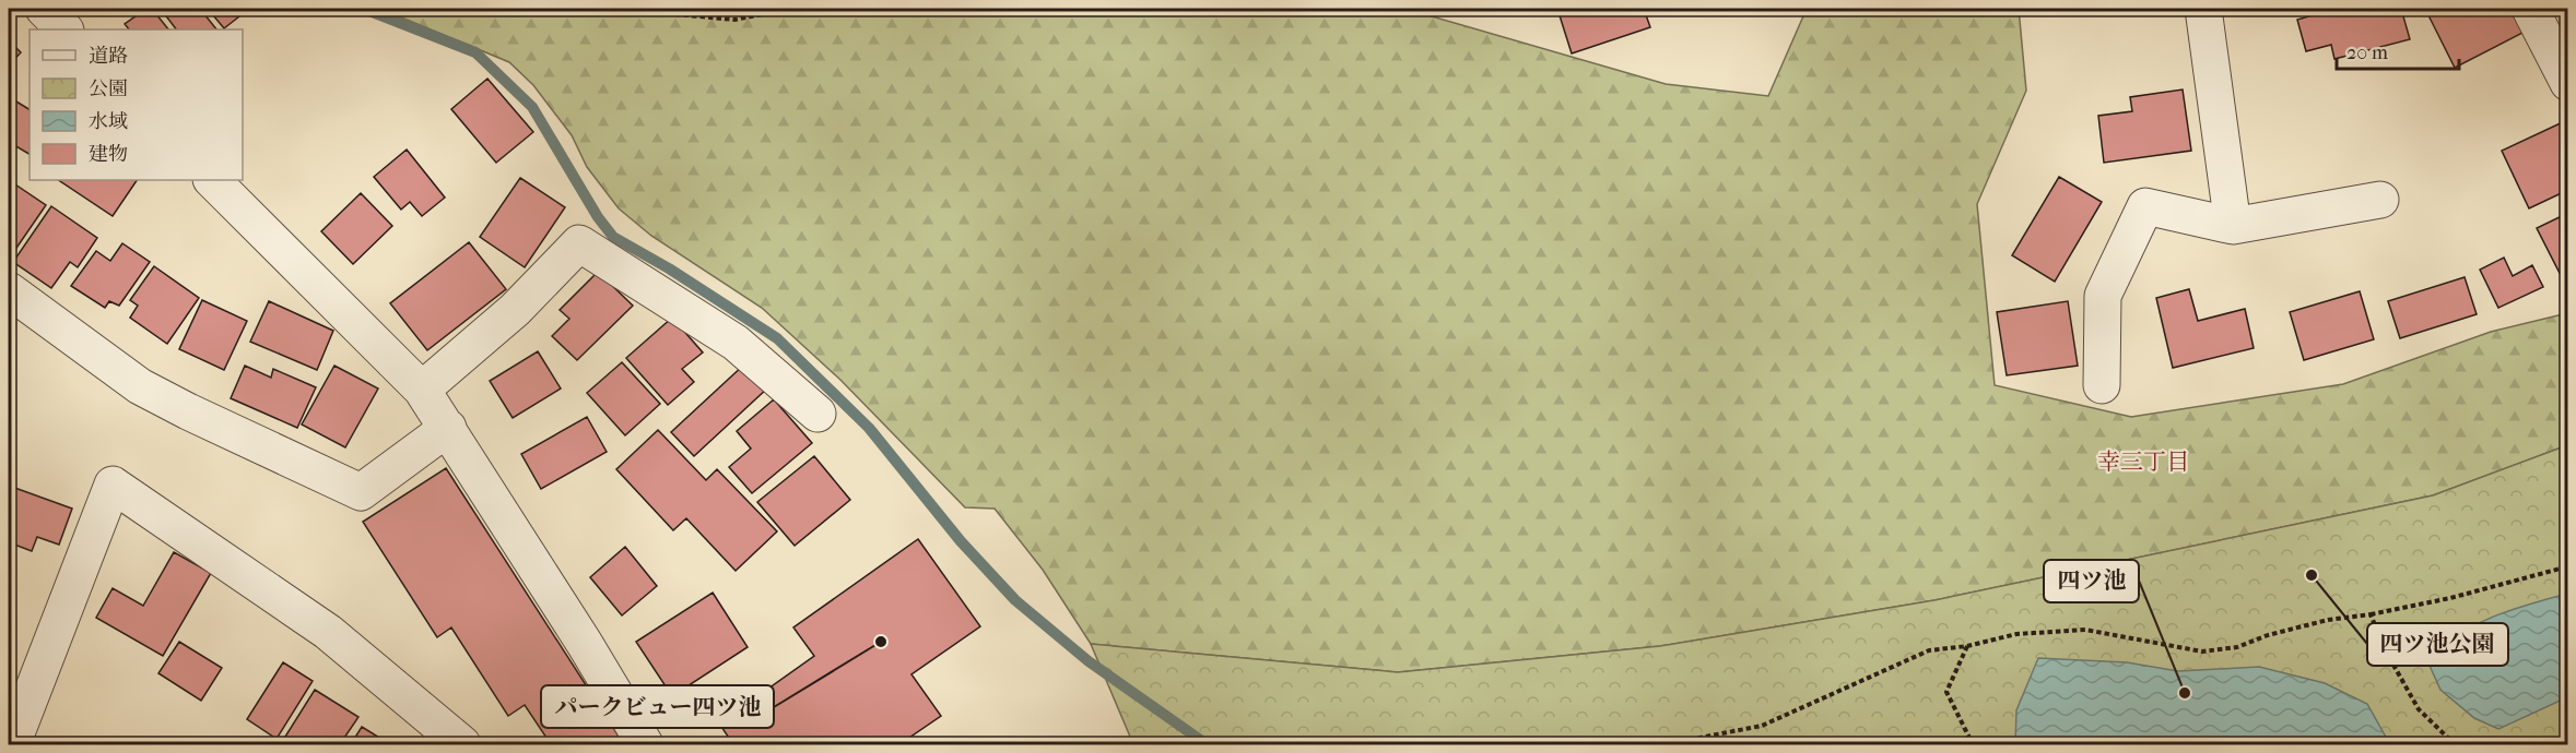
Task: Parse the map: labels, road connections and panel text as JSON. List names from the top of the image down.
{
  "districts": ["幸三丁目"],
  "places": ["四ツ池公園", "パークビュー四ツ池", "四ツ池"],
  "legend": [
    "道路",
    "公園",
    "水域",
    "建物"
  ],
  "scale_bar": "20 m"
}
